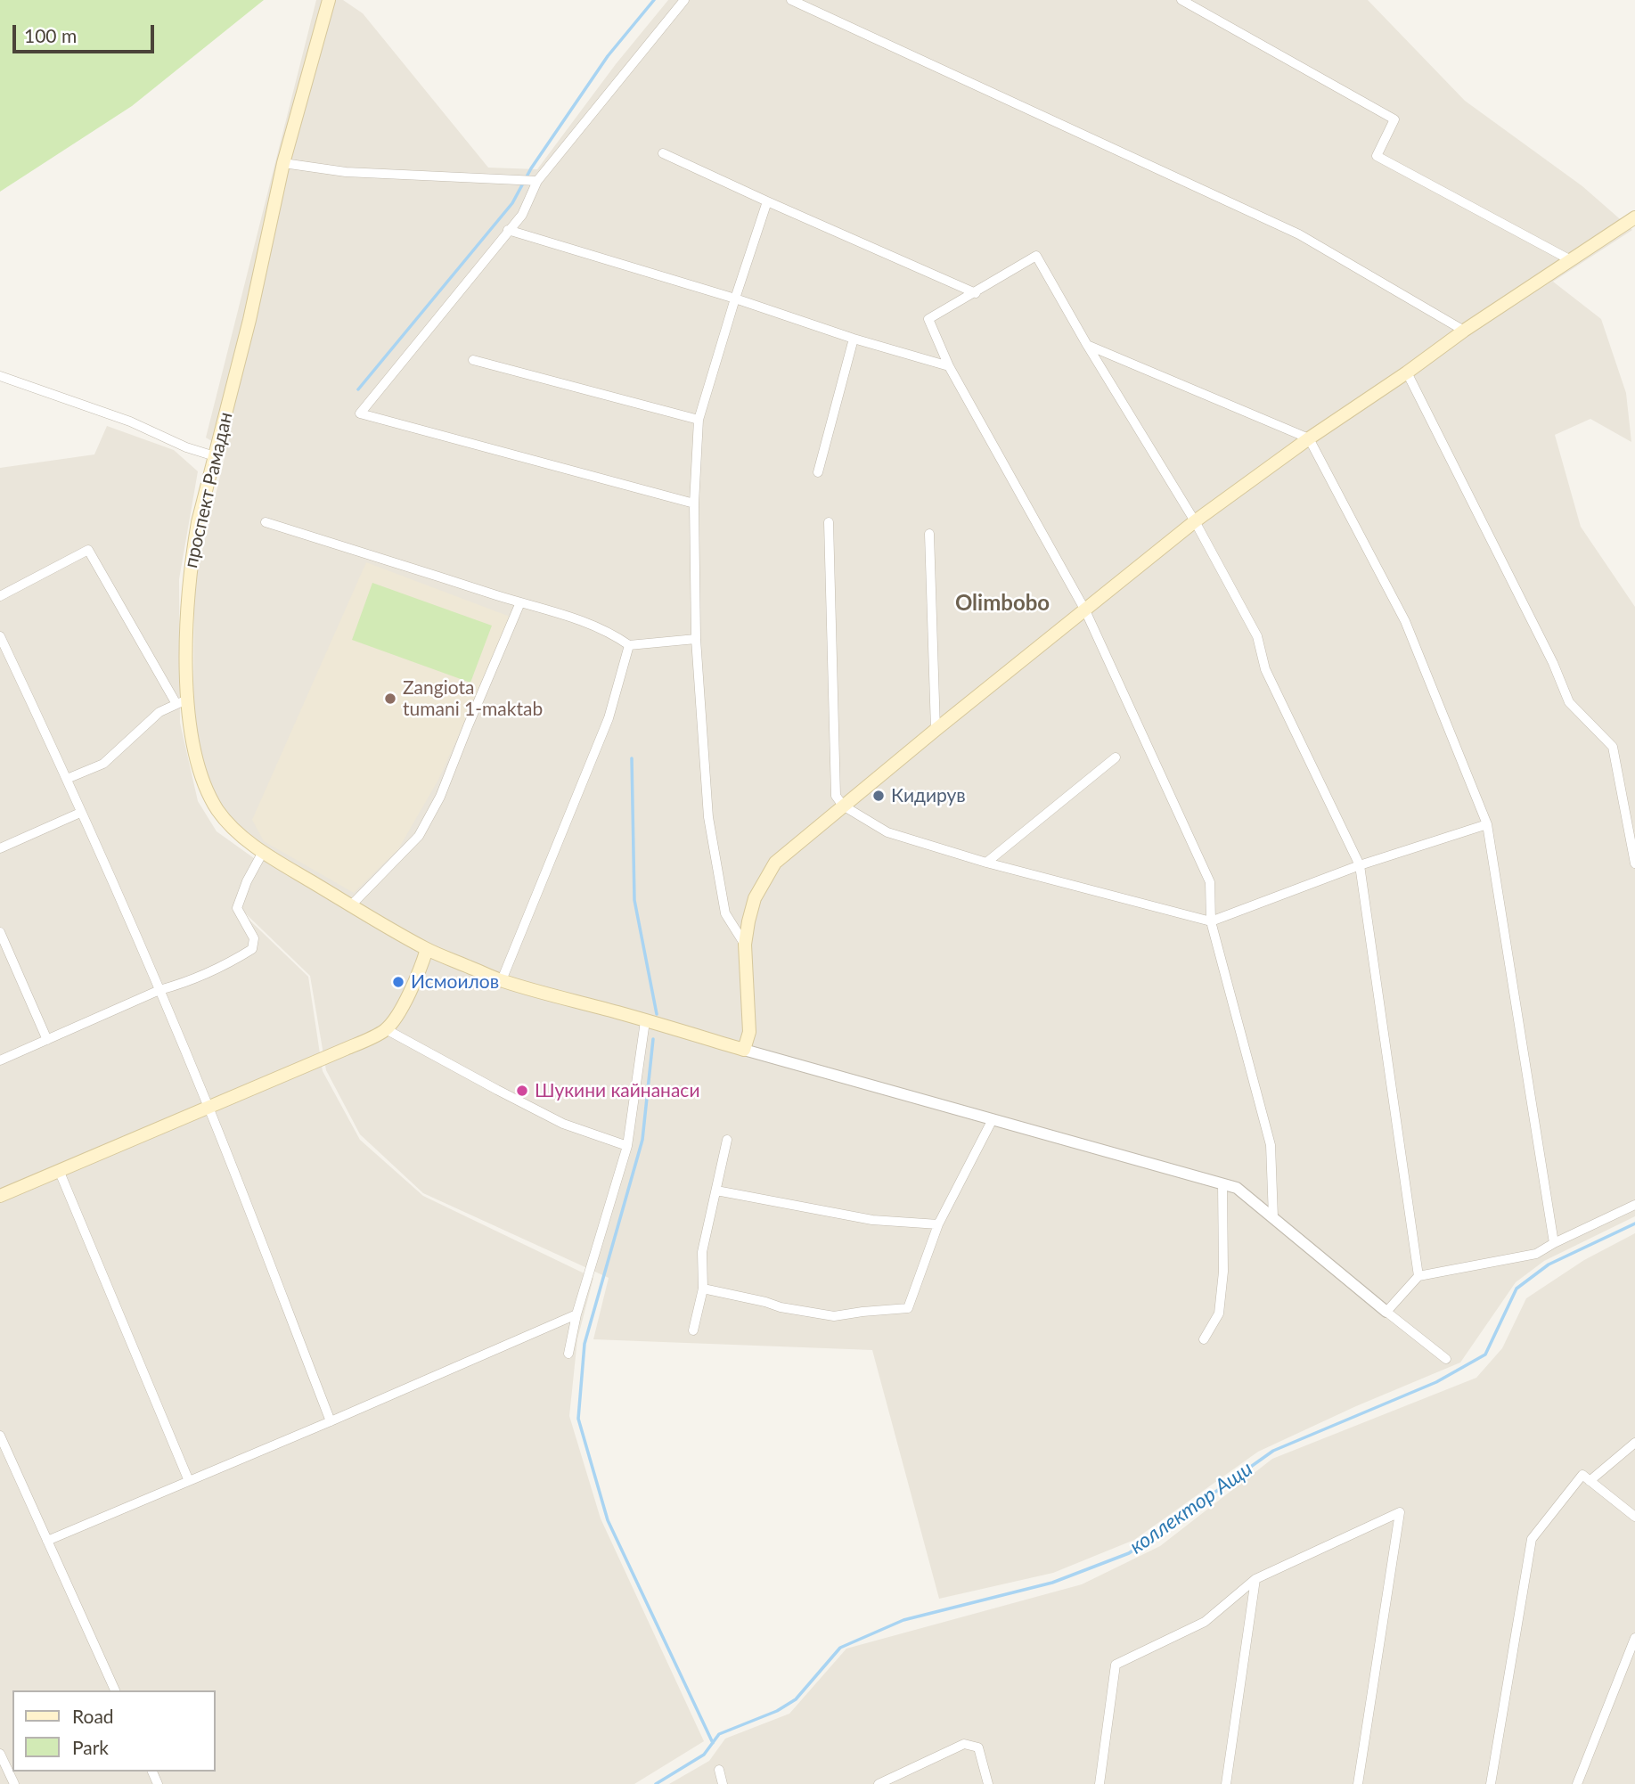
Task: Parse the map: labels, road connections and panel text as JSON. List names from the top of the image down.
{
  "streets": {
    "main road": ["проспект Рамадан"]
  },
  "districts": ["Olimbobo"],
  "water": ["коллектор Ащи"],
  "places": [
    "Zangiota tumani 1-maktab",
    "Кидирув",
    "Исмоилов",
    "Шукини кайнанаси"
  ],
  "legend": ["Road", "Park"],
  "scale_bar": "100 m"
}
